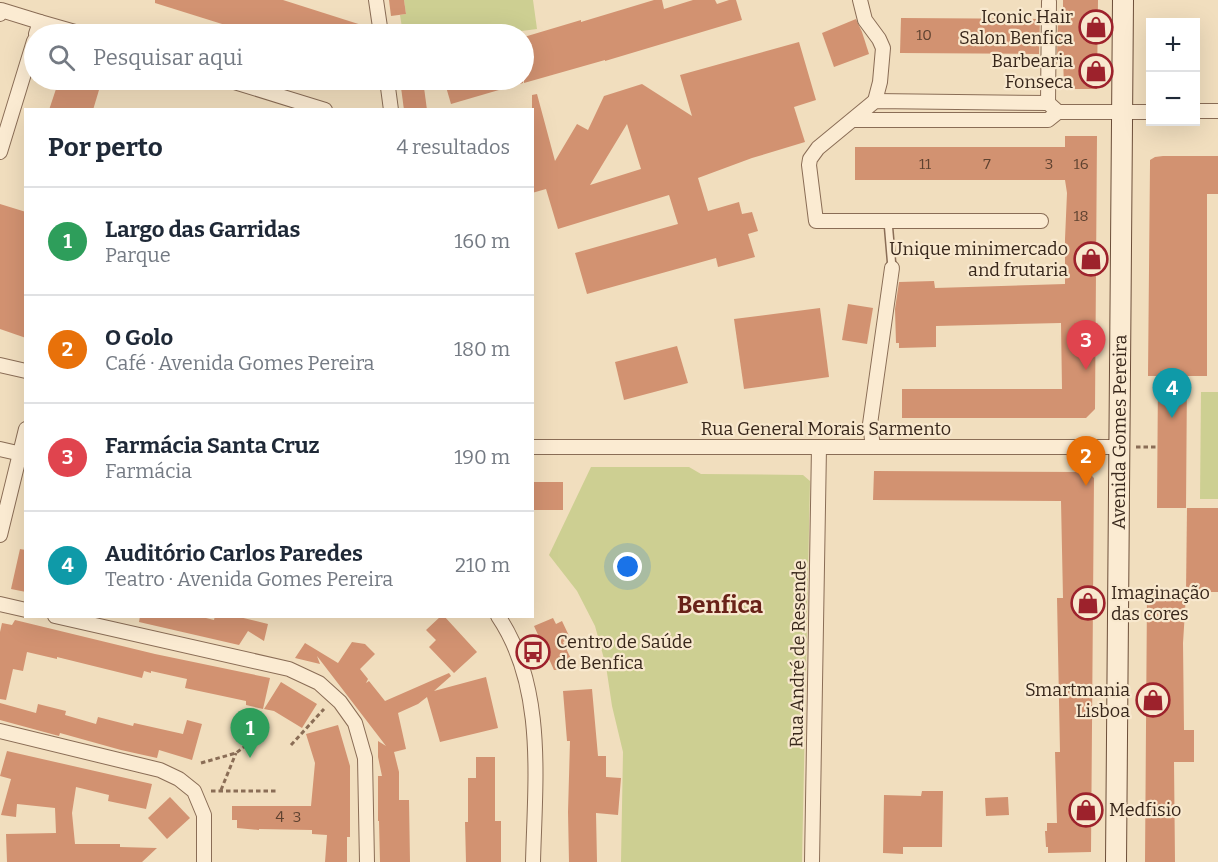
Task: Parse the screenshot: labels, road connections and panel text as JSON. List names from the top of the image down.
{
  "streets": {
    "street": ["Rua General Morais Sarmento", "Avenida Gomes Pereira", "Rua André de Resende"]
  },
  "crossings": [
    ["Rua General Morais Sarmento", "Avenida Gomes Pereira"],
    ["Rua General Morais Sarmento", "Rua André de Resende"]
  ],
  "districts": ["Benfica"],
  "places": {
    "shop": [
      "Iconic Hair Salon Benfica",
      "Barbearia Fonseca",
      "Unique minimercado and frutaria",
      "Imaginação das cores",
      "Smartmania Lisboa",
      "Medfisio"
    ],
    "bus stop": ["Centro de Saúde de Benfica"]
  },
  "house_numbers": [
    "10",
    "11",
    "7",
    "3",
    "16",
    "18",
    "4",
    "3"
  ],
  "page": {
    "map_buttons": ["+", "−"],
    "search": "Pesquisar aqui",
    "heading": ["Por perto", "4 resultados"],
    "list": [
      {
        "mark": "1",
        "name": "Largo das Garridas",
        "note": "Parque",
        "value": "160 m"
      },
      {
        "mark": "2",
        "name": "O Golo",
        "note": "Café · Avenida Gomes Pereira",
        "value": "180 m"
      },
      {
        "mark": "3",
        "name": "Farmácia Santa Cruz",
        "note": "Farmácia",
        "value": "190 m"
      },
      {
        "mark": "4",
        "name": "Auditório Carlos Paredes",
        "note": "Teatro · Avenida Gomes Pereira",
        "value": "210 m"
      }
    ],
    "pins": [
      "3",
      "4",
      "2",
      "1"
    ]
  }
}
